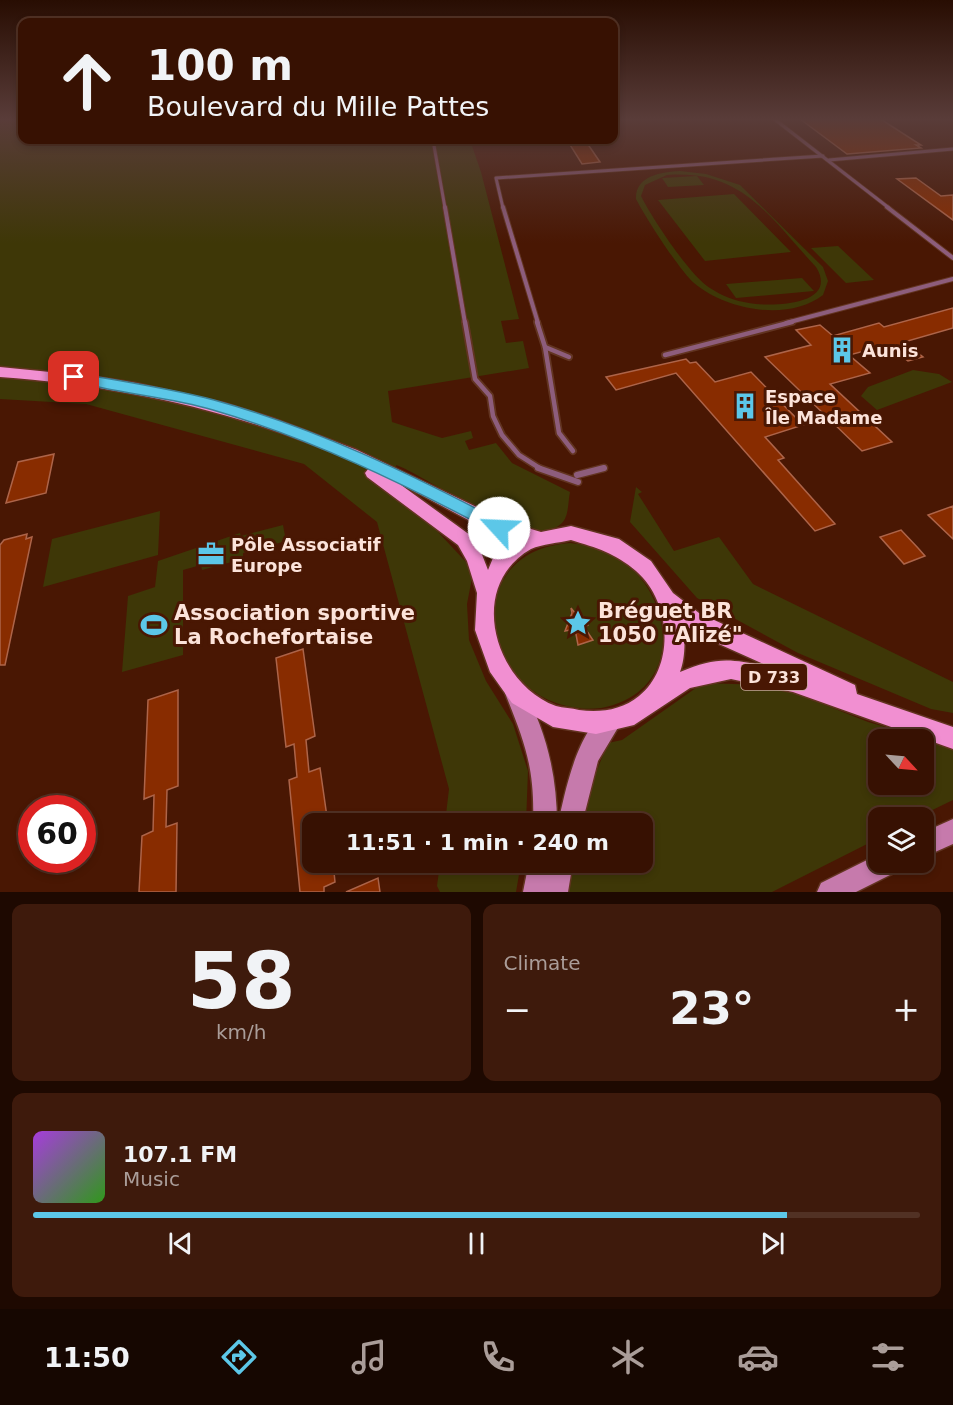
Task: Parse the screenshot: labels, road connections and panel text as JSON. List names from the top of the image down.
{
  "streets": {
    "main road": ["D 733"]
  },
  "places": {
    "building": ["Aunis", "Espace Île Madame"],
    "office": ["Pôle Associatif Europe"],
    "place": ["Bréguet BR 1050 \"Alizé\""],
    "sports": ["Association sportive La Rochefortaise"]
  },
  "north": "bottom right",
  "page": {
    "turn": ["100 m", "Boulevard du Mille Pattes"],
    "limit": "60",
    "trip": "11:51 · 1 min · 240 m",
    "tile": [
      ["58", "km/h"],
      "Climate"
    ],
    "heat": ["−", "23°", "+"],
    "song": ["107.1 FM", "Music"],
    "tabs": "11:50"
  }
}
